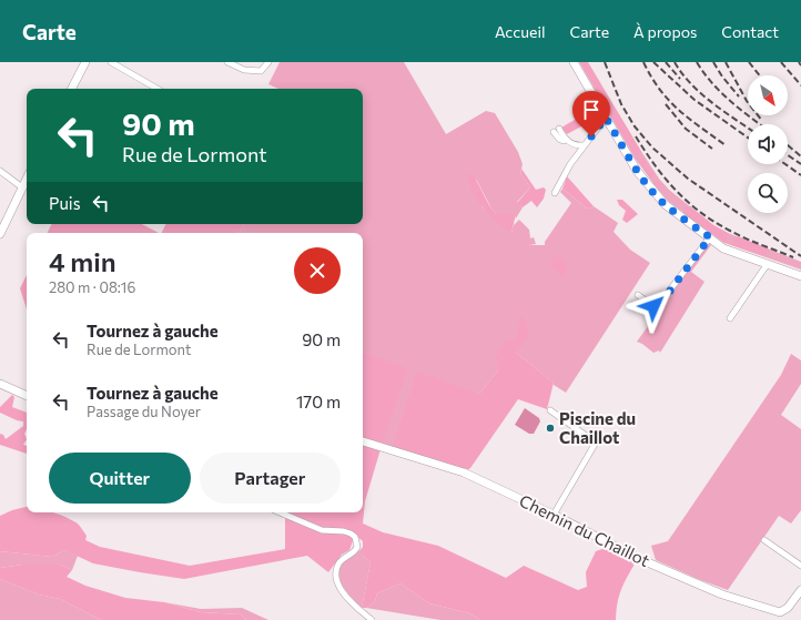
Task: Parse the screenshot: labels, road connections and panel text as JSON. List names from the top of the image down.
{
  "streets": {
    "street": ["Chemin du Chaillot"]
  },
  "places": ["Piscine du Chaillot"],
  "north": "bottom right",
  "page": {
    "header": "Carte",
    "nav": [
      "Accueil",
      "Carte",
      "À propos",
      "Contact"
    ],
    "turn": ["90 m", "Rue de Lormont"],
    "then": "Puis",
    "heading": ["4 min", "280 m · 08:16"],
    "list": [
      {
        "name": "Tournez à gauche",
        "note": "Rue de Lormont",
        "value": "90 m"
      },
      {
        "name": "Tournez à gauche",
        "note": "Passage du Noyer",
        "value": "170 m"
      }
    ],
    "buttons": ["Quitter", "Partager"]
  }
}
